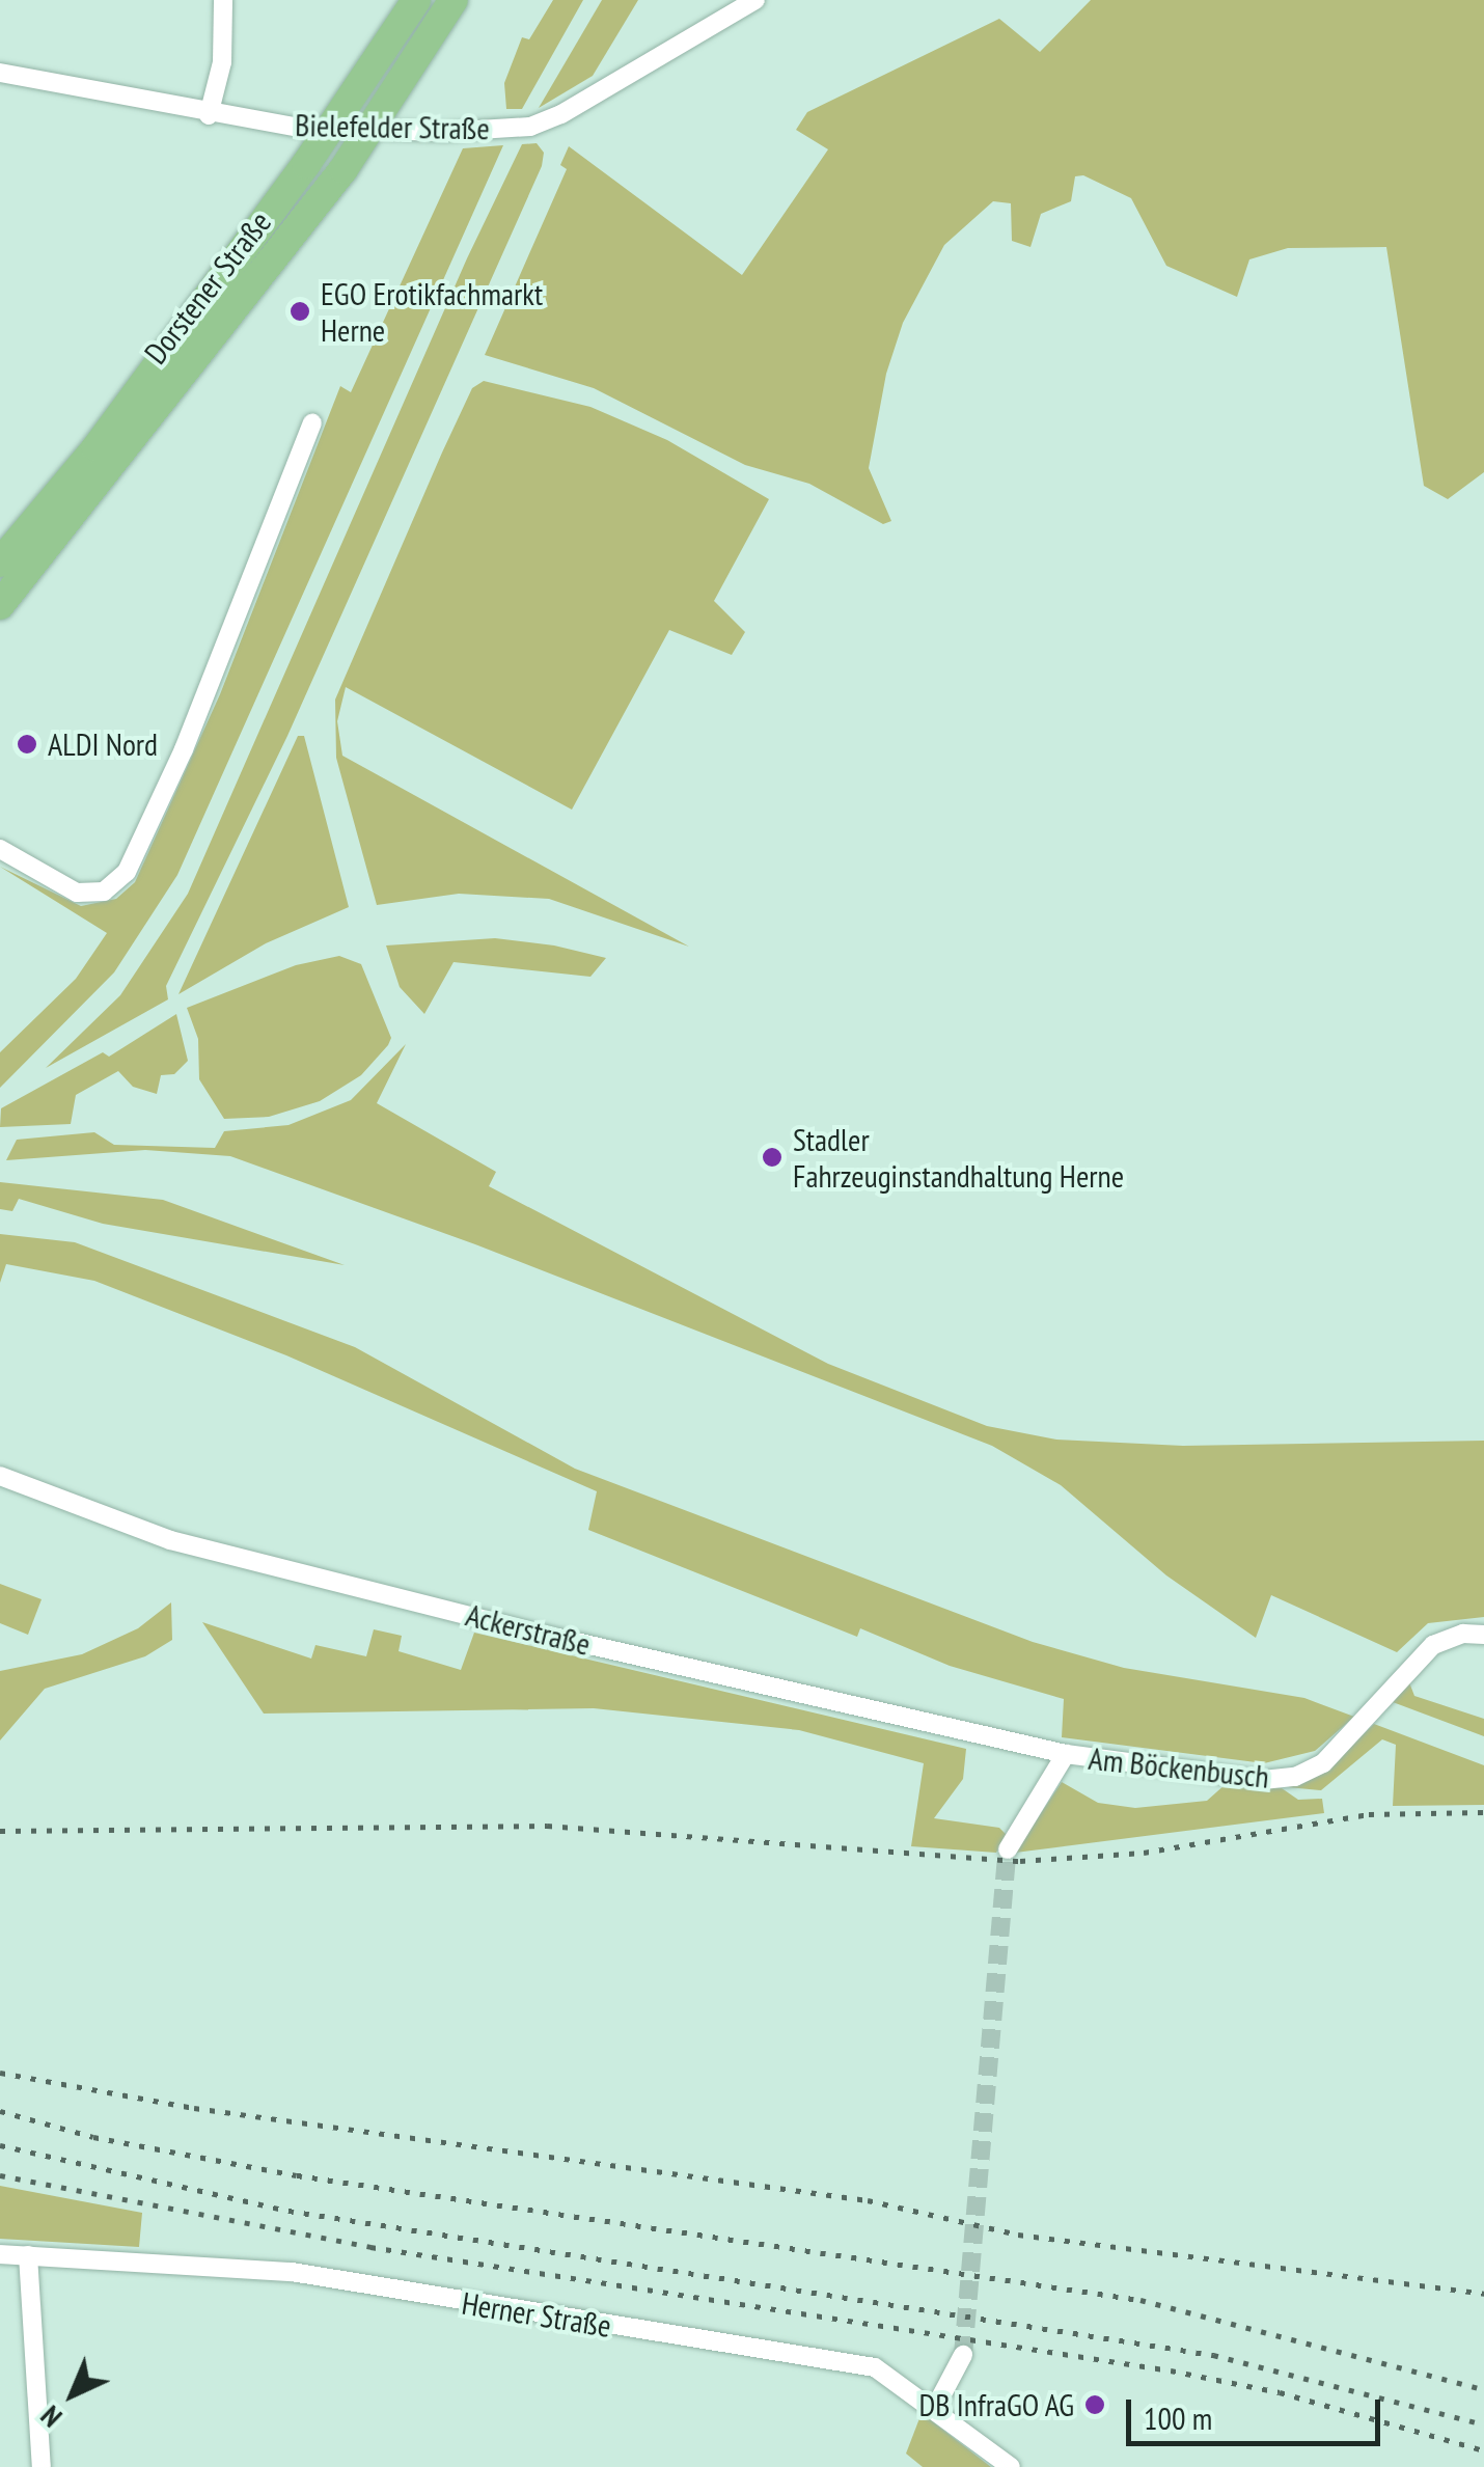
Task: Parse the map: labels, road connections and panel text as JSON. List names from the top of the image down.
{
  "streets": {
    "main road": ["Dorstener Straße"],
    "street": [
      "Bielefelder Straße",
      "Ackerstraße",
      "Am Böckenbusch",
      "Herner Straße"
    ]
  },
  "crossings": [
    ["Bielefelder Straße", "Dorstener Straße"],
    ["Ackerstraße", "Am Böckenbusch"]
  ],
  "places": [
    "EGO Erotikfachmarkt Herne",
    "ALDI Nord",
    "Stadler Fahrzeuginstandhaltung Herne",
    "DB InfraGO AG"
  ],
  "scale_bar": "100 m",
  "north": "bottom left"
}
